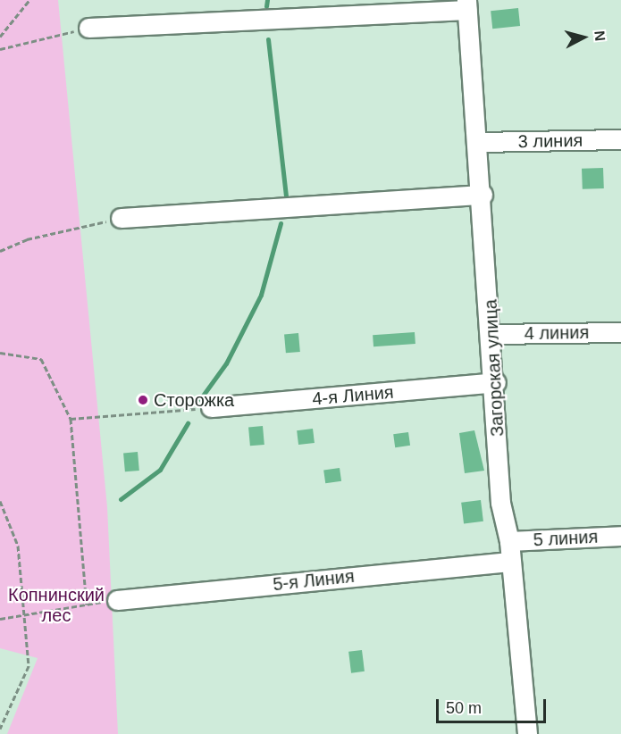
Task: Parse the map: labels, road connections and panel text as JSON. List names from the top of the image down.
{
  "streets": {
    "street": [
      "3 линия",
      "4 линия",
      "Загорская улица",
      "4-я Линия",
      "5 линия",
      "5-я Линия"
    ]
  },
  "crossings": [
    ["3 линия", "Загорская улица"],
    ["4 линия", "Загорская улица"],
    ["Загорская улица", "4-я Линия"],
    ["Загорская улица", "5 линия"],
    ["Загорская улица", "5-я Линия"]
  ],
  "parks": ["Копнинский лес"],
  "places": ["Сторожка"],
  "scale_bar": "50 m",
  "north": "right"
}
